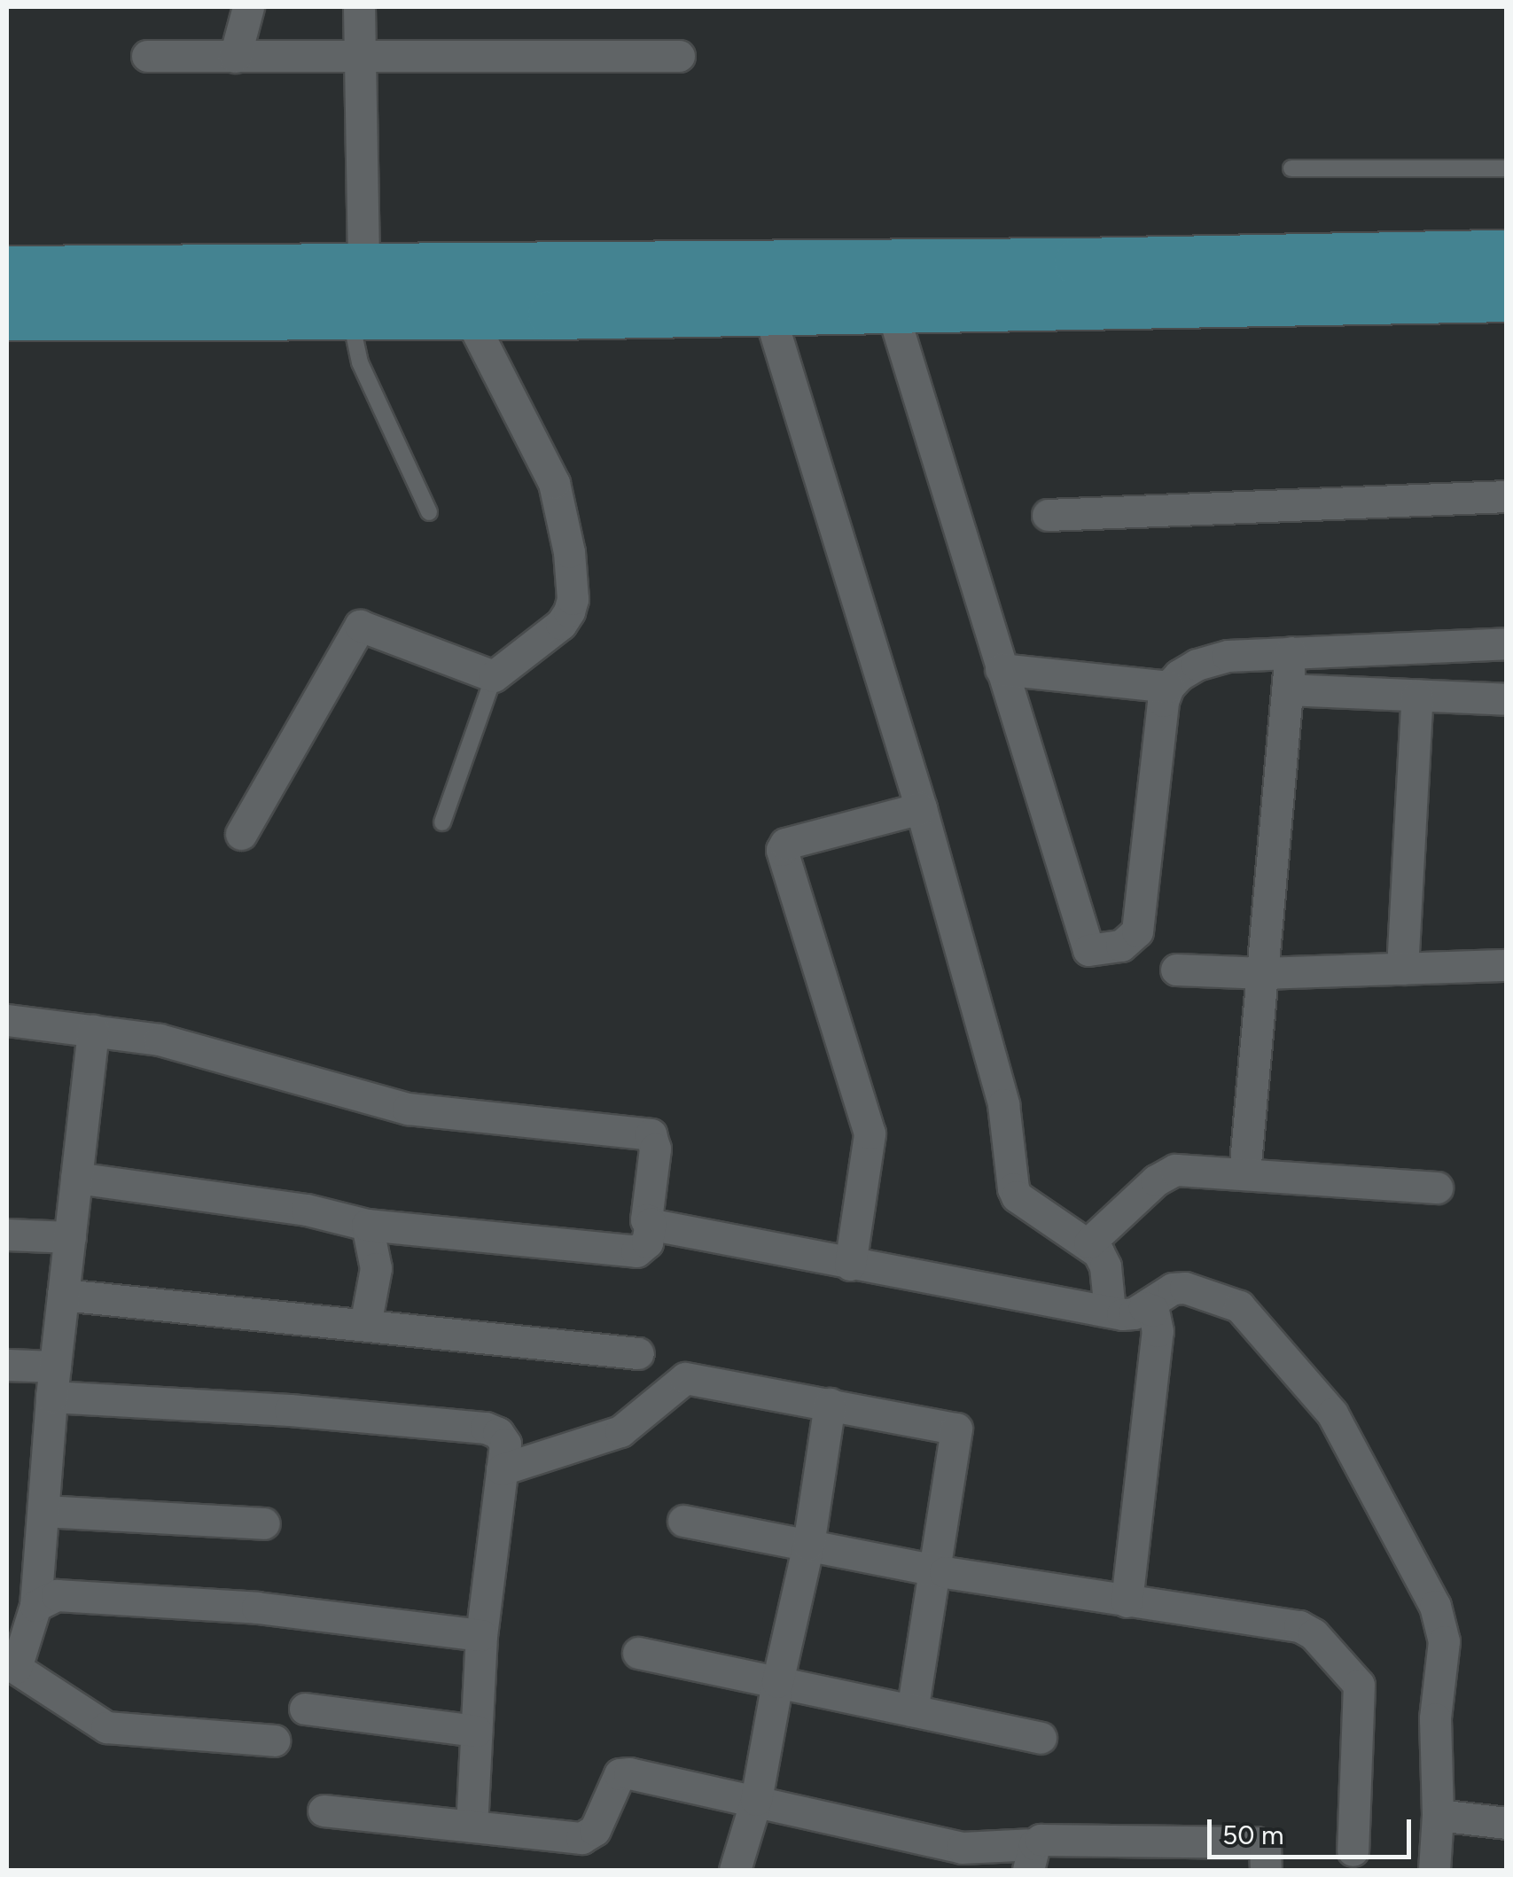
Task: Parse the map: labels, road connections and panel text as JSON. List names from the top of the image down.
{
  "scale_bar": "50 m"
}
